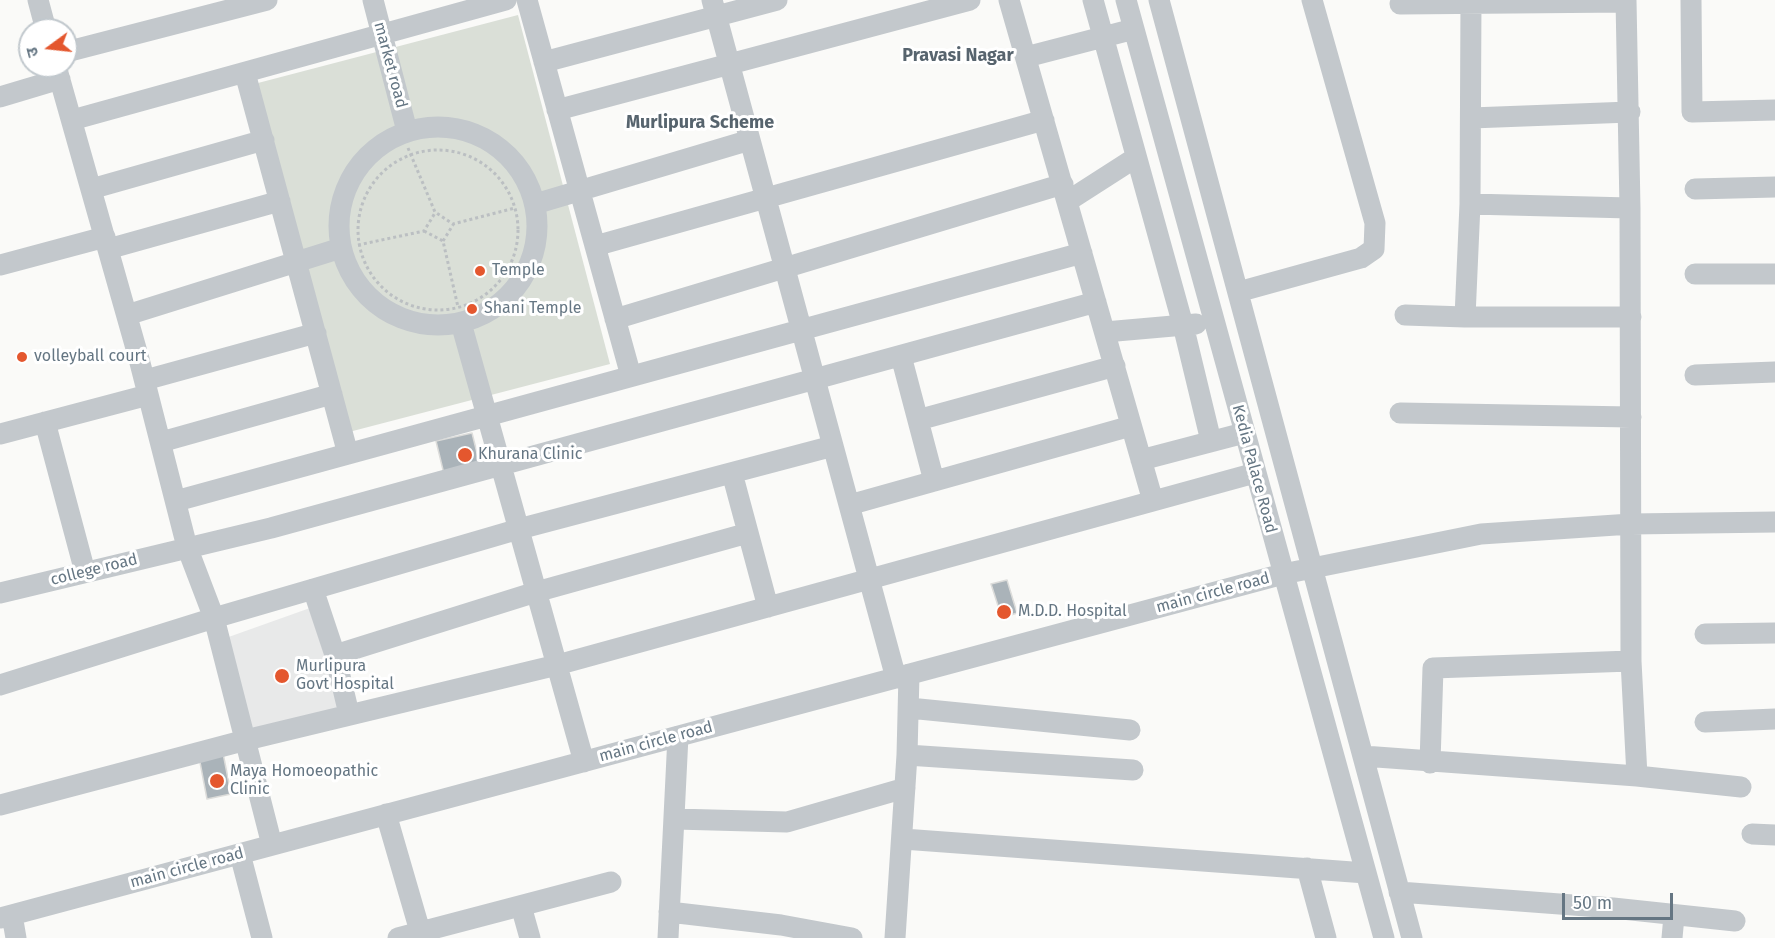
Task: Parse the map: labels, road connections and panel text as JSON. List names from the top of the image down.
{
  "streets": {
    "street": [
      "market road",
      "Kedia Palace Road",
      "college road",
      "main circle road"
    ]
  },
  "crossings": [
    ["Kedia Palace Road", "main circle road"]
  ],
  "districts": ["Pravasi Nagar", "Murlipura Scheme"],
  "places": [
    "Temple",
    "Shani Temple",
    "volleyball court",
    "Khurana Clinic",
    "M.D.D. Hospital",
    "Murlipura Govt Hospital",
    "Maya Homoeopathic Clinic"
  ],
  "scale_bar": "50 m",
  "north": "left"
}
